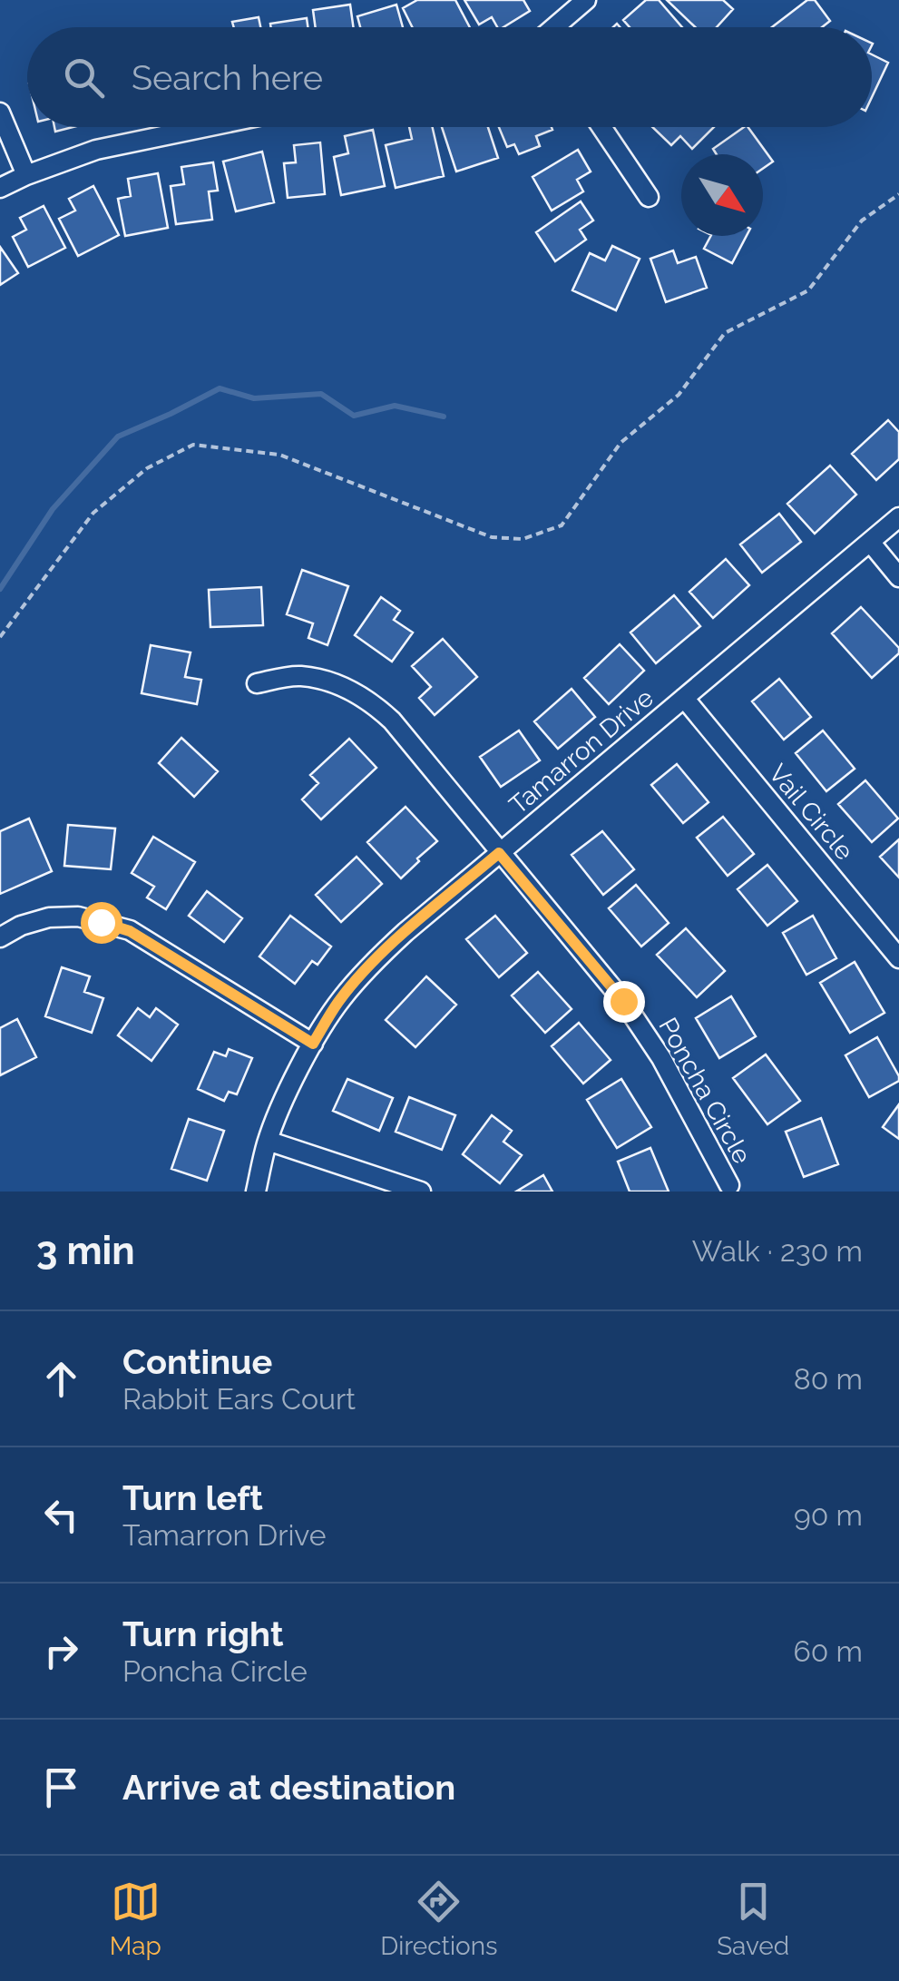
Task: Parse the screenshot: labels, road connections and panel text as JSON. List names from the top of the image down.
{
  "streets": {
    "street": ["Tamarron Drive", "Vail Circle", "Poncha Circle"]
  },
  "crossings": [
    ["Tamarron Drive", "Vail Circle"],
    ["Tamarron Drive", "Poncha Circle"]
  ],
  "north": "bottom right",
  "page": {
    "search": "Search here",
    "heading": ["3 min", "Walk · 230 m"],
    "list": [
      ["Continue", "Rabbit Ears Court", "80 m"],
      ["Turn left", "Tamarron Drive", "90 m"],
      ["Turn right", "Poncha Circle", "60 m"],
      "Arrive at destination"
    ],
    "nav": ["Map", "Directions", "Saved"]
  }
}
